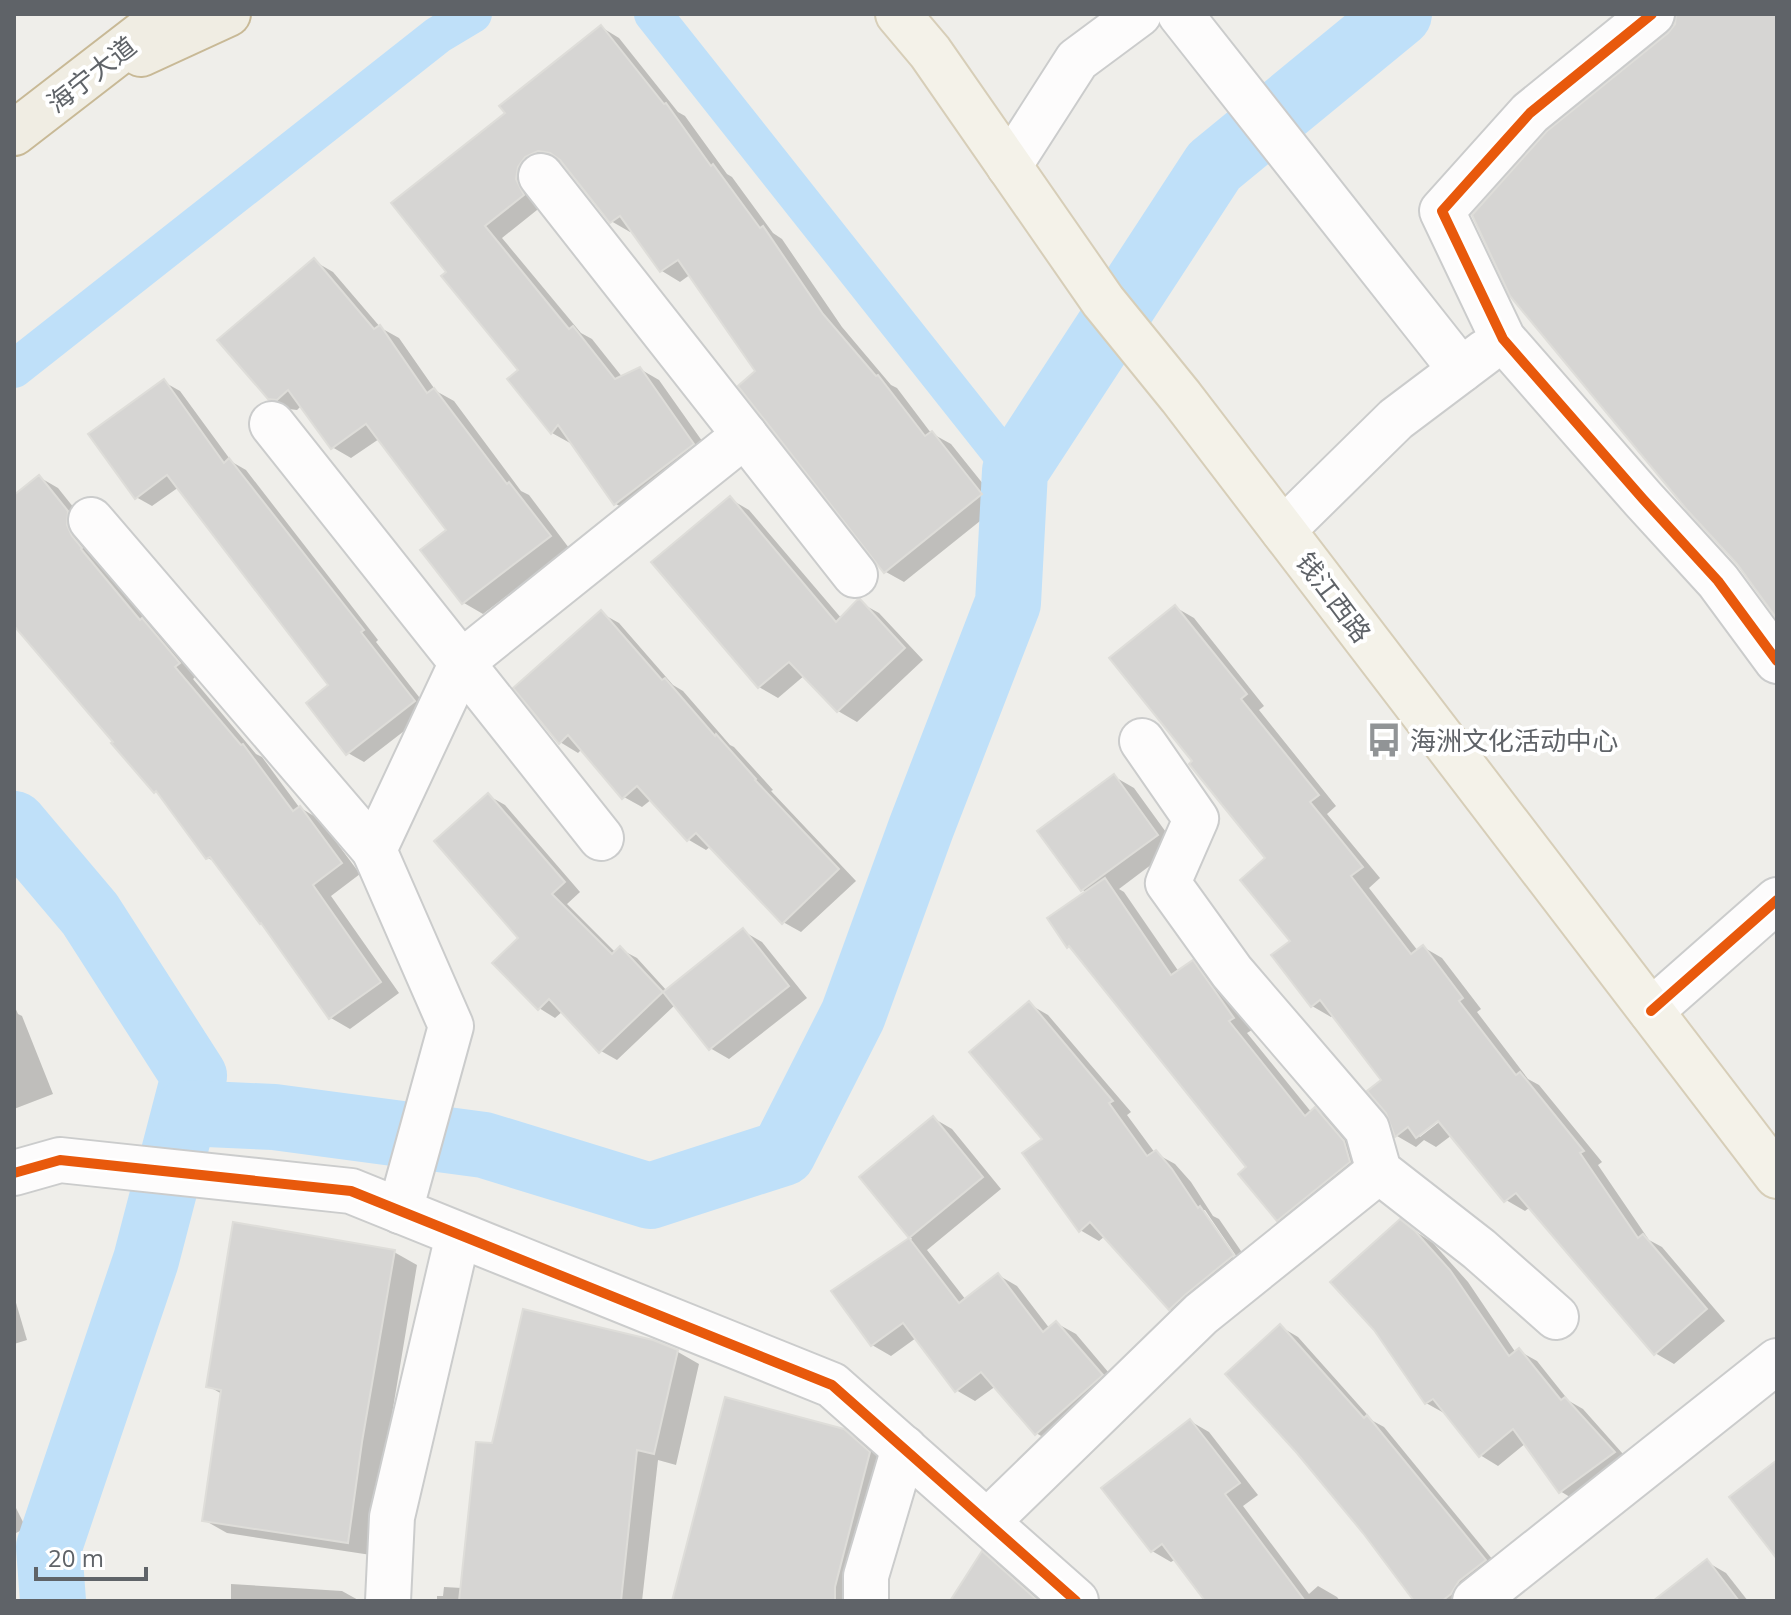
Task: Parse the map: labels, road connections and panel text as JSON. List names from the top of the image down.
{
  "streets": {
    "highway": ["海宁大道"],
    "main road": ["钱江西路"]
  },
  "places": {
    "bus stop": ["海洲文化活动中心"]
  },
  "scale_bar": "20 m"
}
